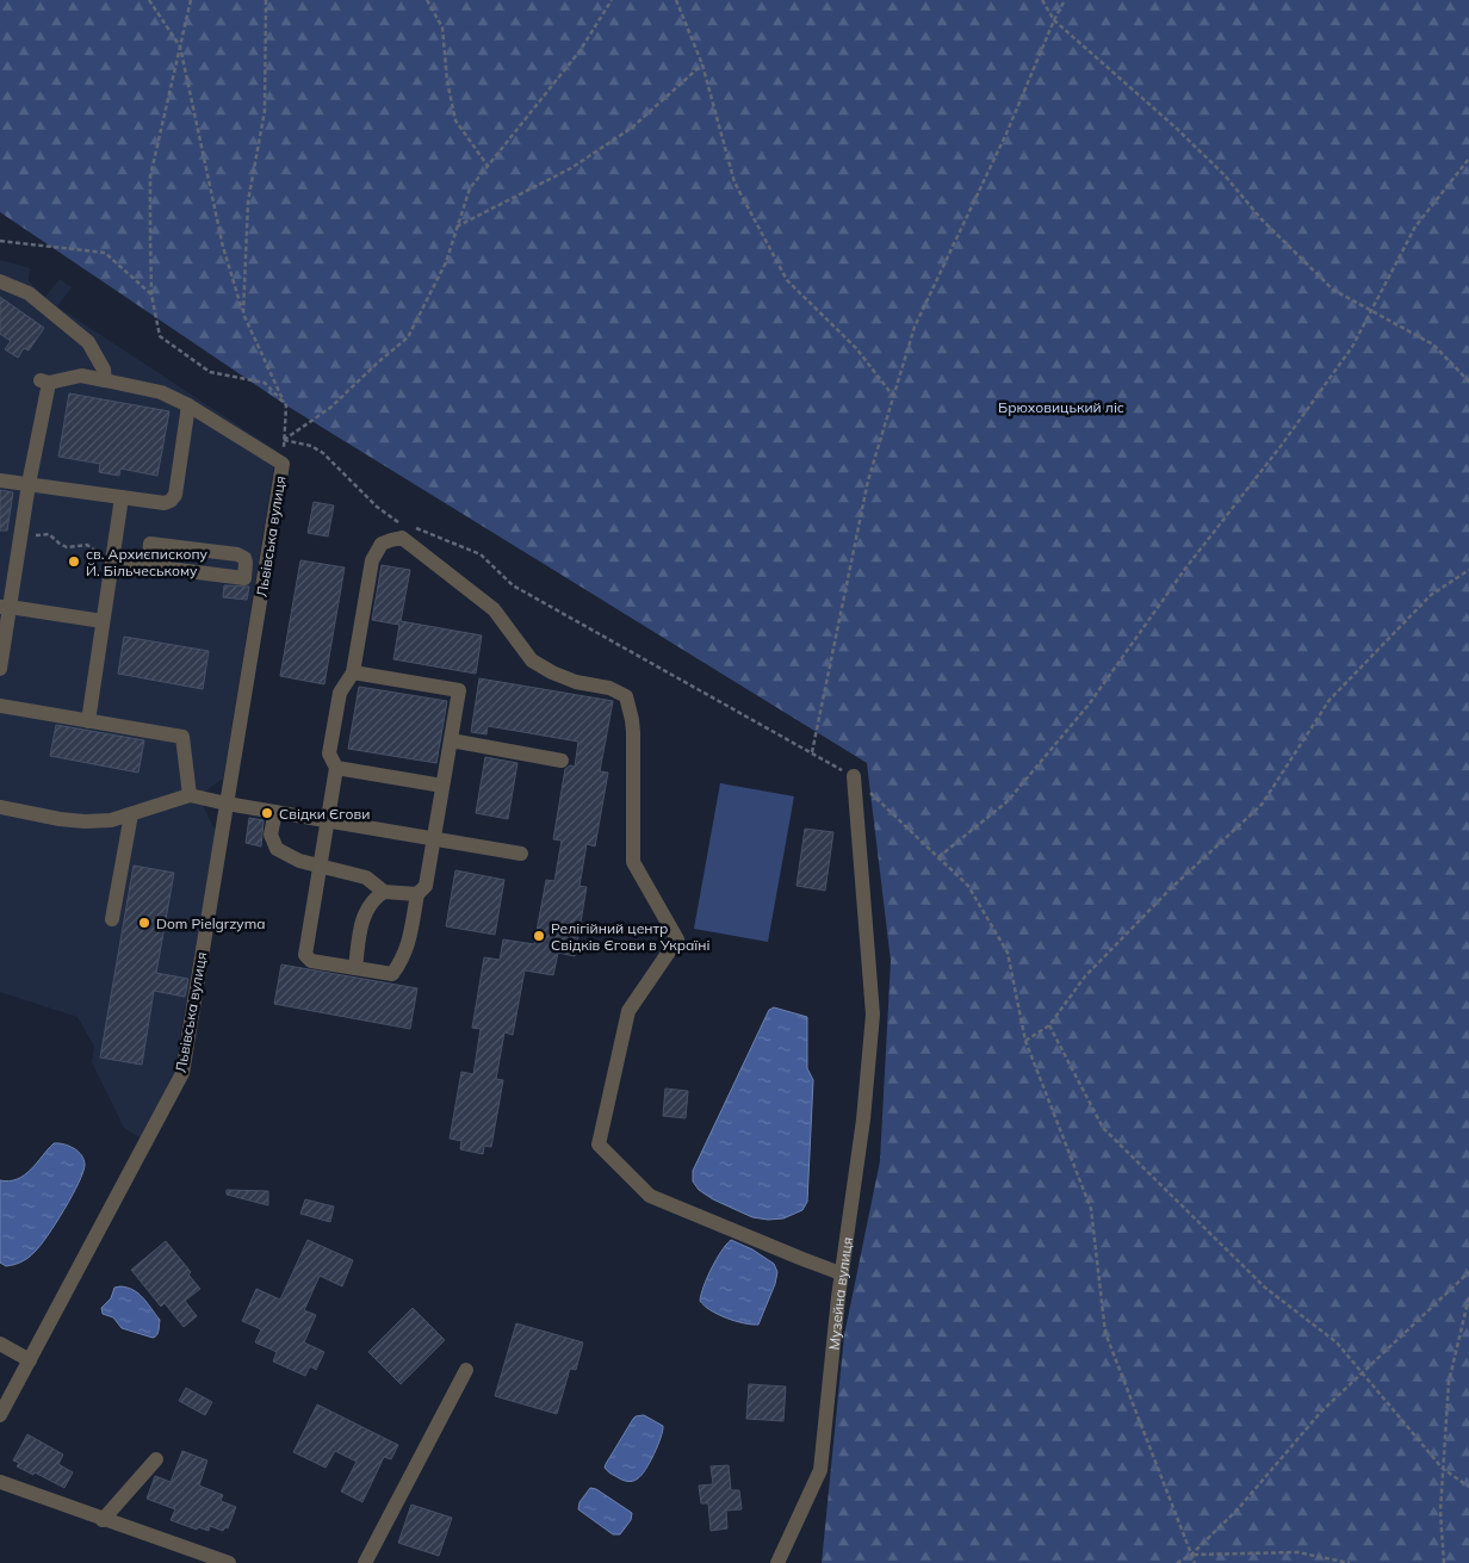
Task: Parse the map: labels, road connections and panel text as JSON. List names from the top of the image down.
{
  "streets": {
    "street": ["Львівська вулиця", "Музейна вулиця"]
  },
  "parks": ["Брюховицький ліс"],
  "places": [
    "св. Архиєпископу Й. Більчеському",
    "Свідки Єгови",
    "Dom Pielgrzyma",
    "Релігійний центр Свідків Єгови в Україні"
  ]
}
